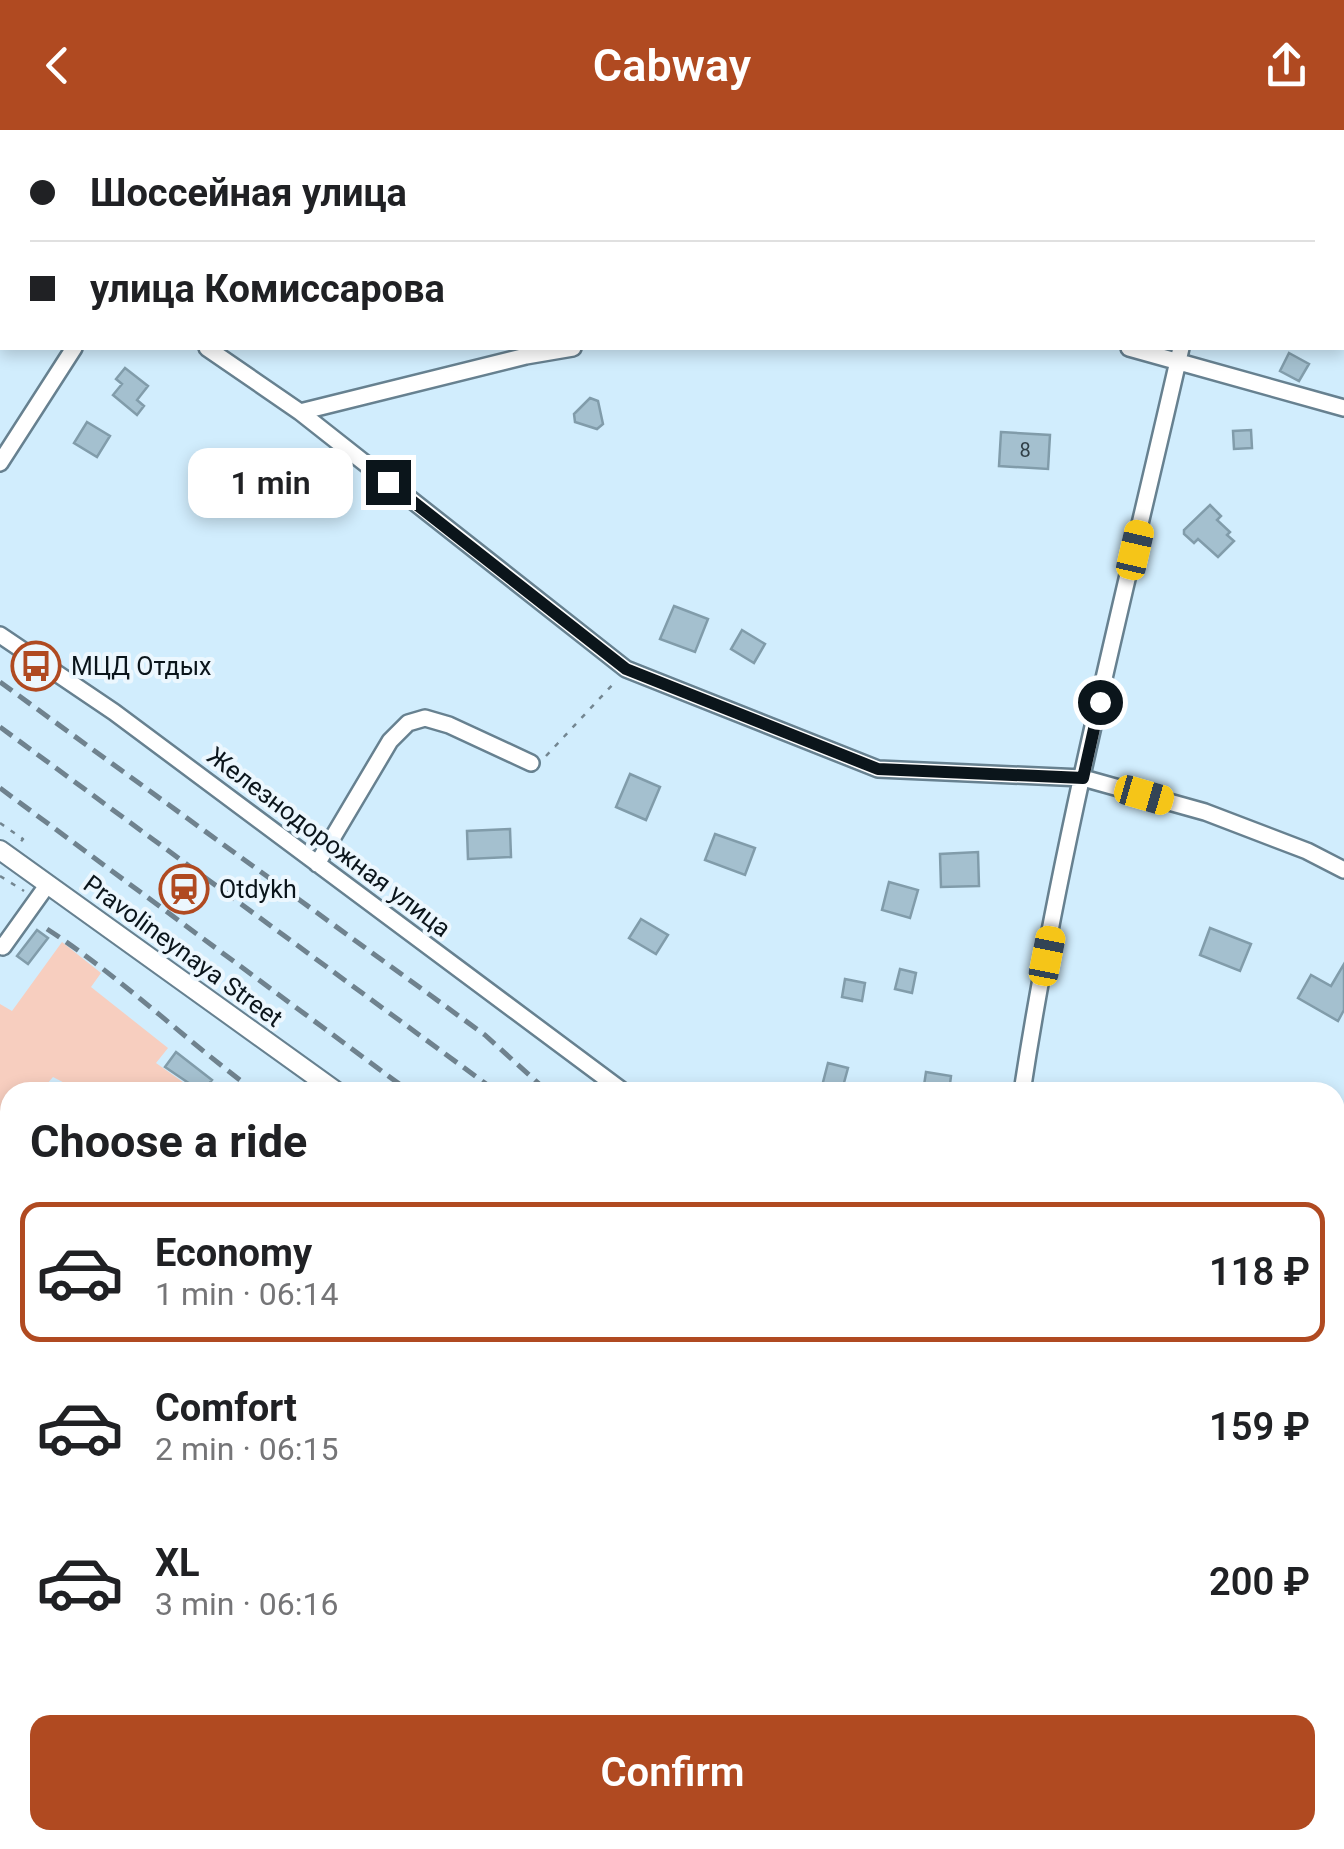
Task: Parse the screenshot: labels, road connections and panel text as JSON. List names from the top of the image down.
{
  "streets": {
    "main road": ["Pravolineynaya Street"],
    "street": ["Железнодорожная улица"]
  },
  "places": {
    "bus stop": ["МЦД Отдых"],
    "station": ["Otdykh"]
  },
  "house_numbers": ["8"],
  "page": {
    "header": "Cabway",
    "banner": ["Шоссейная улица", "улица Комиссарова"],
    "bubble": "1 min",
    "heading": "Choose a ride",
    "list": [
      {
        "name": "Economy",
        "note": "1 min · 06:14",
        "value": "118 ₽"
      },
      {
        "name": "Comfort",
        "note": "2 min · 06:15",
        "value": "159 ₽"
      },
      {
        "name": "XL",
        "note": "3 min · 06:16",
        "value": "200 ₽"
      }
    ],
    "buttons": "Confirm"
  }
}
